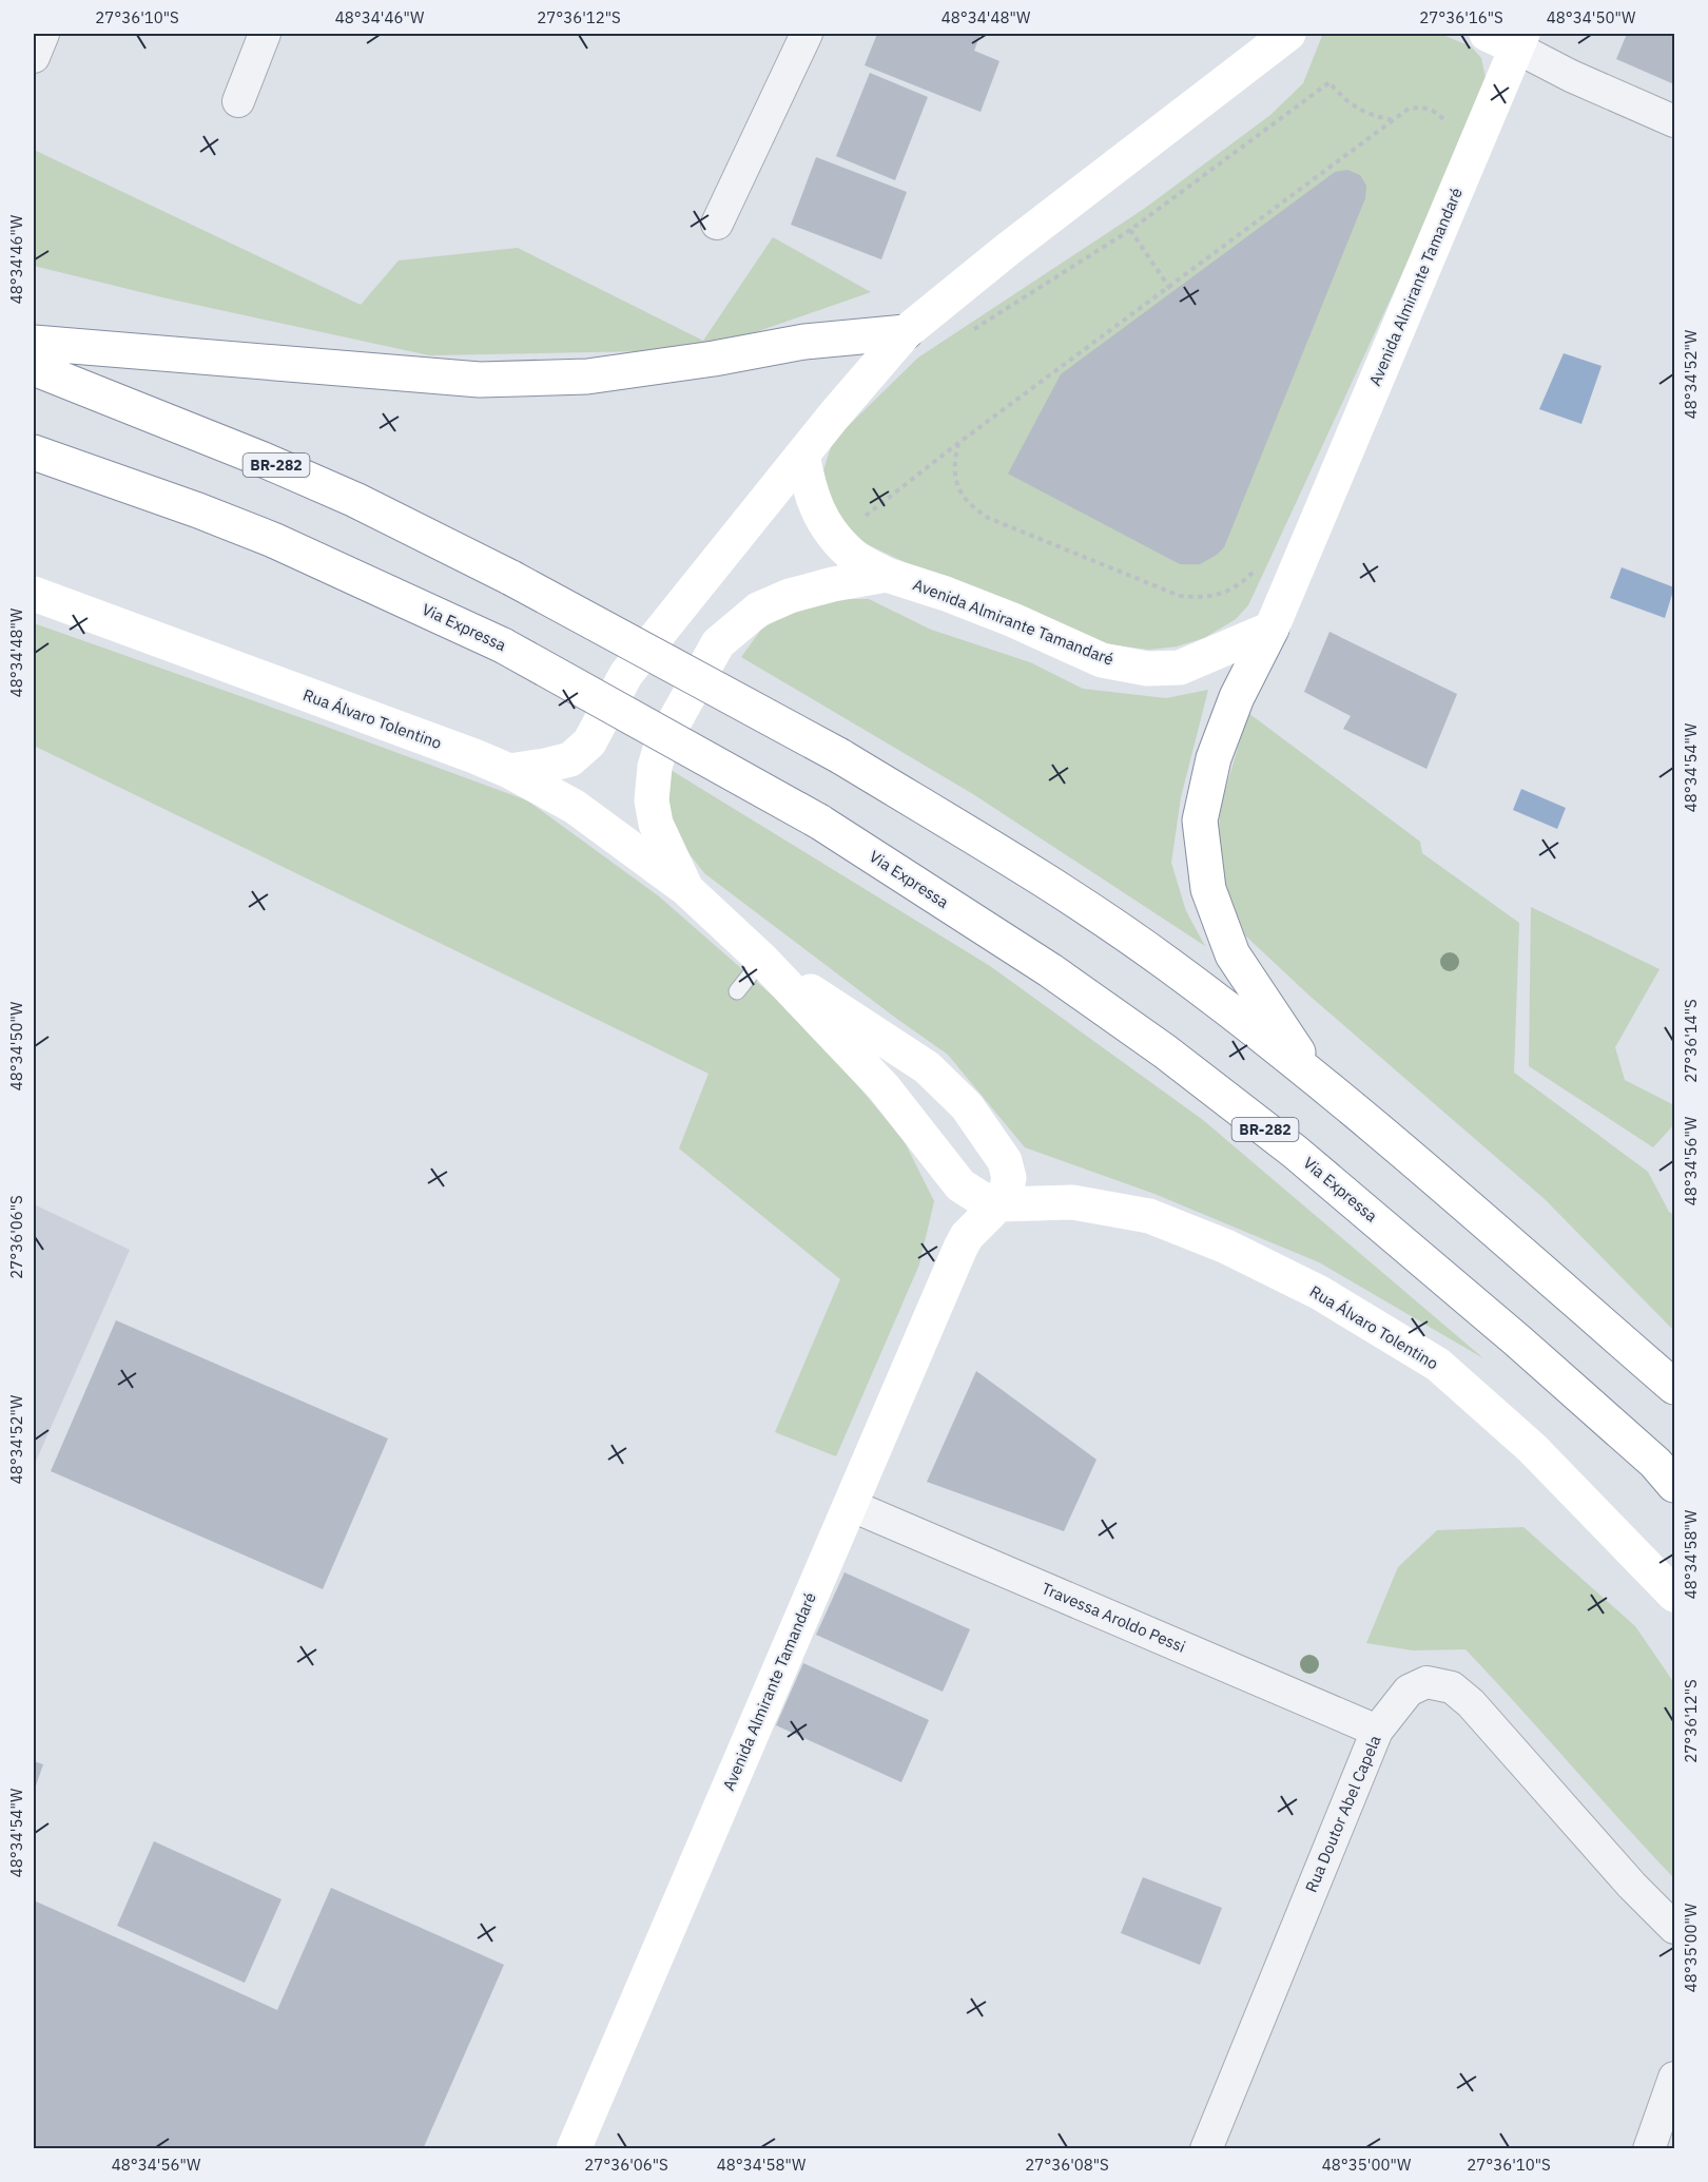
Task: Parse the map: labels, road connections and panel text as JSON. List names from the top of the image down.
{
  "streets": {
    "main road": [
      "Avenida Almirante Tamandaré",
      "BR-282",
      "Via Expressa",
      "Rua Álvaro Tolentino"
    ],
    "street": ["Travessa Aroldo Pessi", "Rua Doutor Abel Capela"]
  },
  "crossings": [
    ["Avenida Almirante Tamandaré", "Rua Álvaro Tolentino"],
    ["Avenida Almirante Tamandaré", "Travessa Aroldo Pessi"],
    ["Travessa Aroldo Pessi", "Rua Doutor Abel Capela"]
  ],
  "coordinates": [
    "27°36'10\"S",
    "48°34'46\"W",
    "27°36'12\"S",
    "48°34'48\"W",
    "27°36'16\"S",
    "48°34'50\"W",
    "48°34'52\"W",
    "48°34'54\"W",
    "27°36'14\"S",
    "48°34'56\"W",
    "27°36'06\"S",
    "48°34'58\"W",
    "48°35'00\"W",
    "27°36'08\"S"
  ]
}
